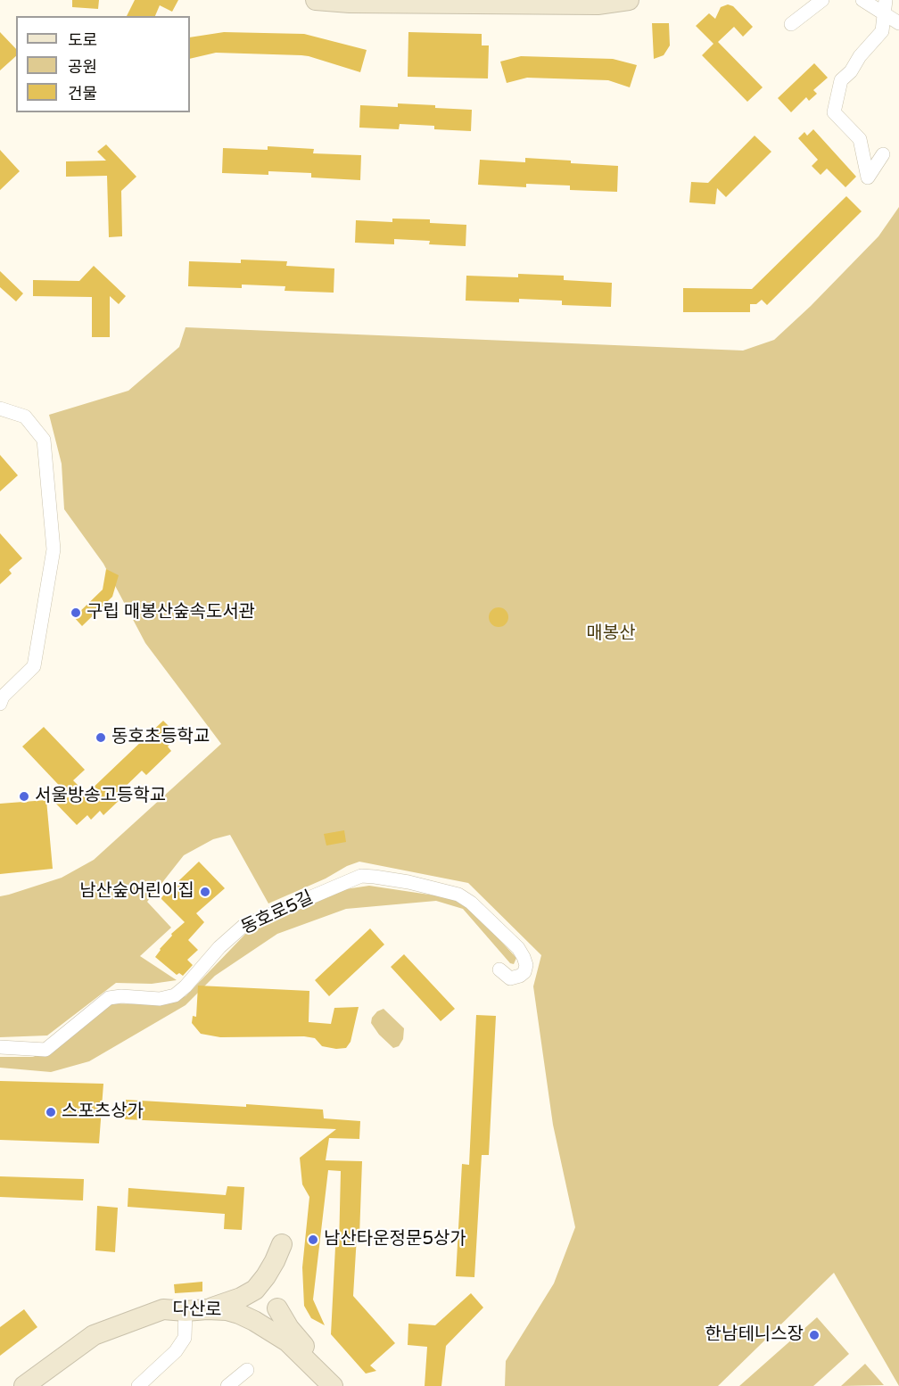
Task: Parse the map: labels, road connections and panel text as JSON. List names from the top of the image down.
{
  "streets": {
    "main road": ["다산로"],
    "street": ["동호로5길"]
  },
  "parks": ["매봉산"],
  "places": [
    "구립 매봉산숲속도서관",
    "동호초등학교",
    "서울방송고등학교",
    "남산숲어린이집",
    "스포츠상가",
    "남산타운정문5상가",
    "한남테니스장"
  ],
  "legend": ["도로", "공원", "건물"]
}
